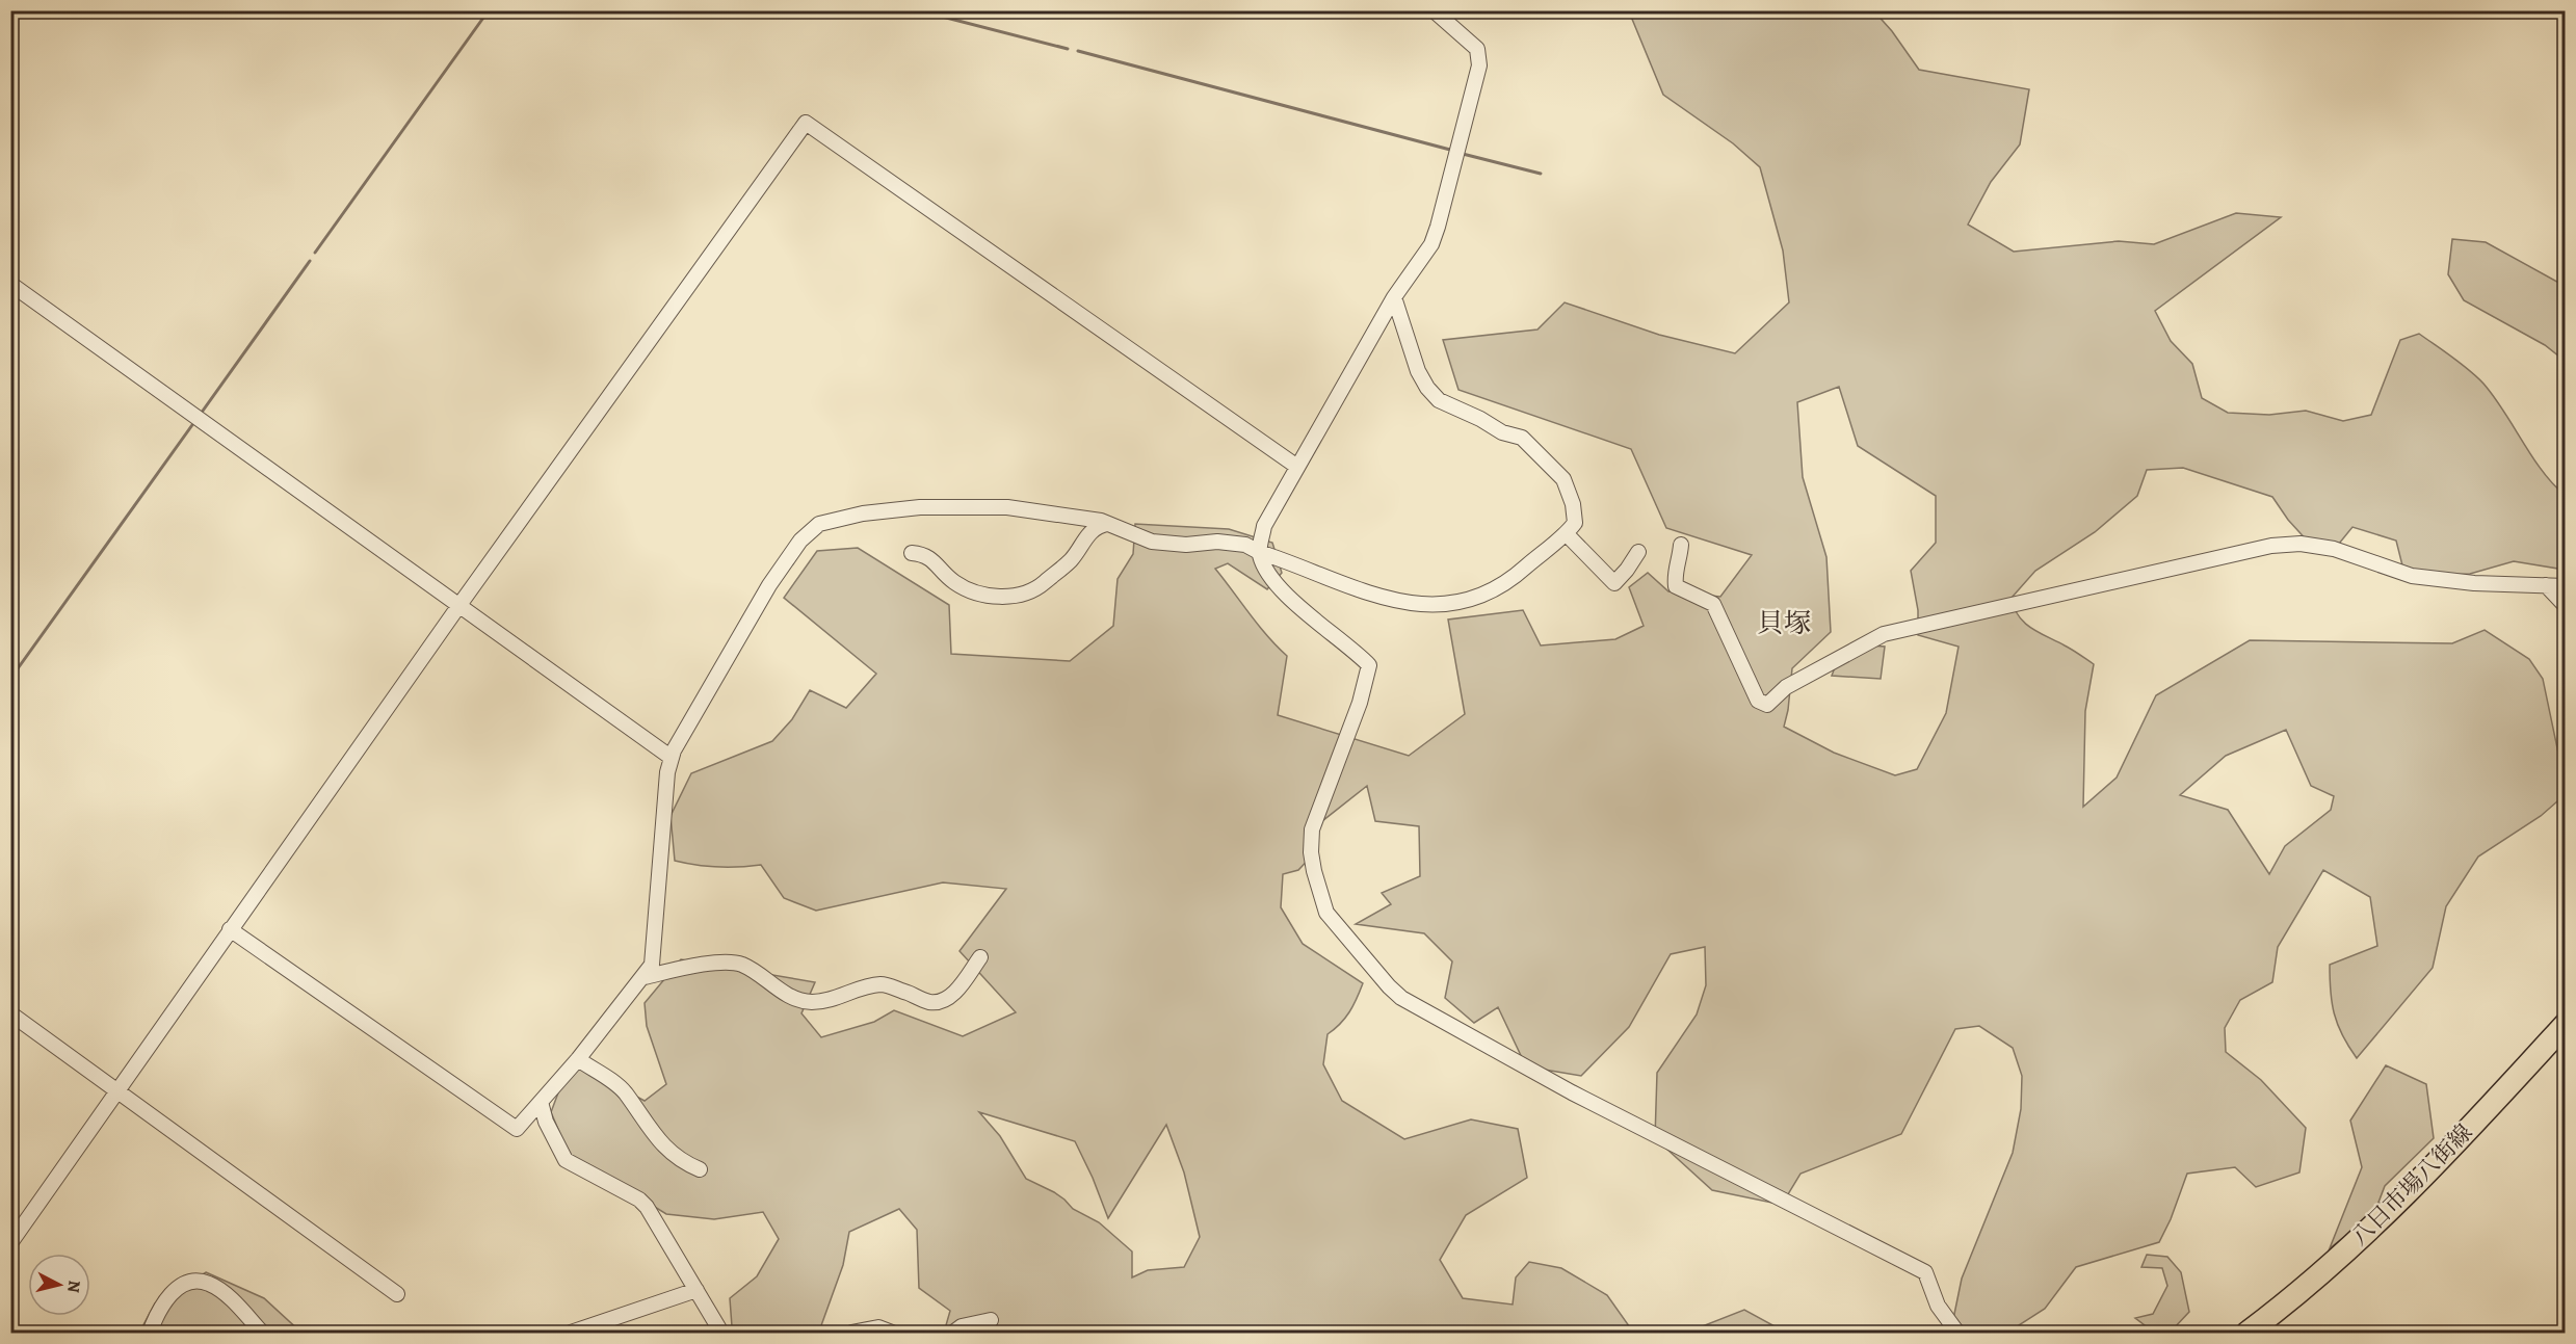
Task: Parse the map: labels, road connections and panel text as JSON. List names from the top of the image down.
{
  "streets": {
    "main road": ["八日市場八街線"]
  },
  "districts": ["貝塚"],
  "north": "right"
}
